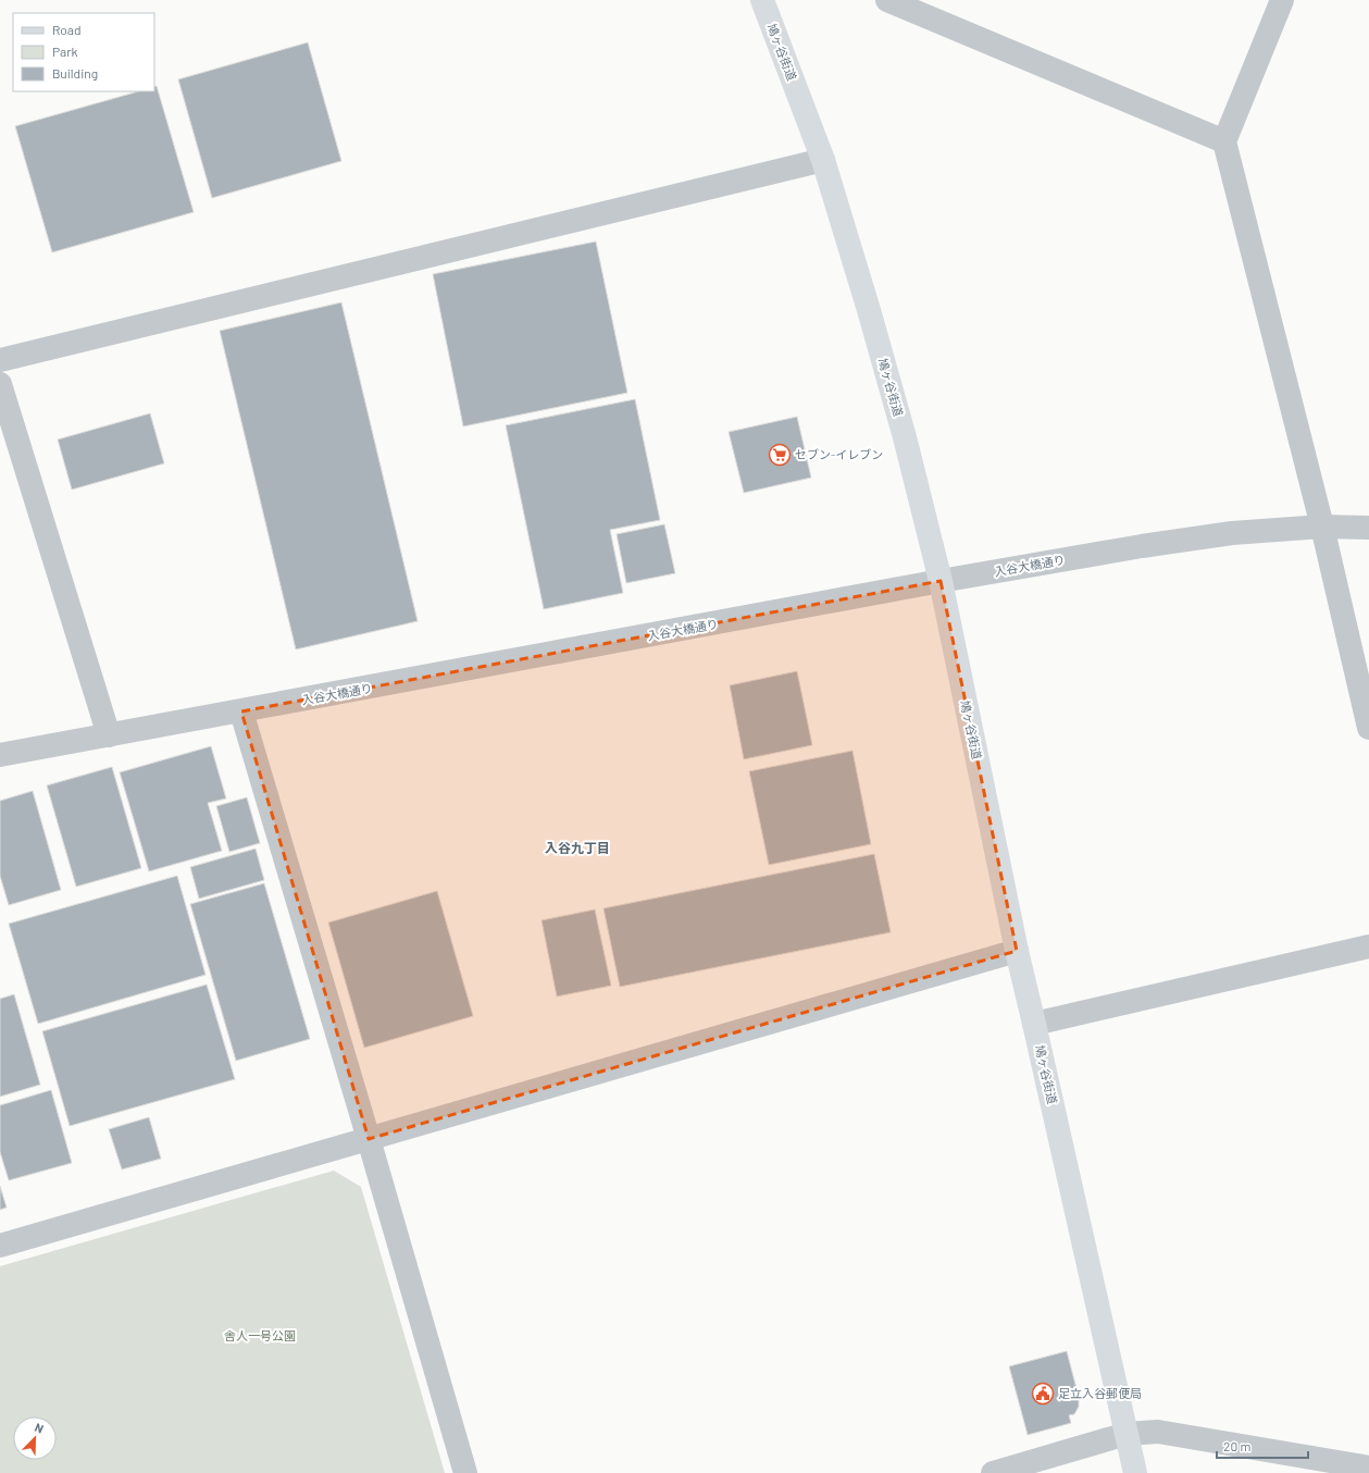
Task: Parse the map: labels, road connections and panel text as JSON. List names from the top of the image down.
{
  "streets": {
    "main road": ["鳩ヶ谷街道"],
    "street": ["入谷大橋通り"]
  },
  "crossings": [
    ["鳩ヶ谷街道", "入谷大橋通り"]
  ],
  "districts": ["入谷九丁目"],
  "parks": ["舎人一号公園"],
  "places": {
    "supermarket": ["セブン-イレブン"],
    "public building": ["足立入谷郵便局"]
  },
  "legend": ["Road", "Park", "Building"],
  "scale_bar": "20 m",
  "north": "top right"
}
